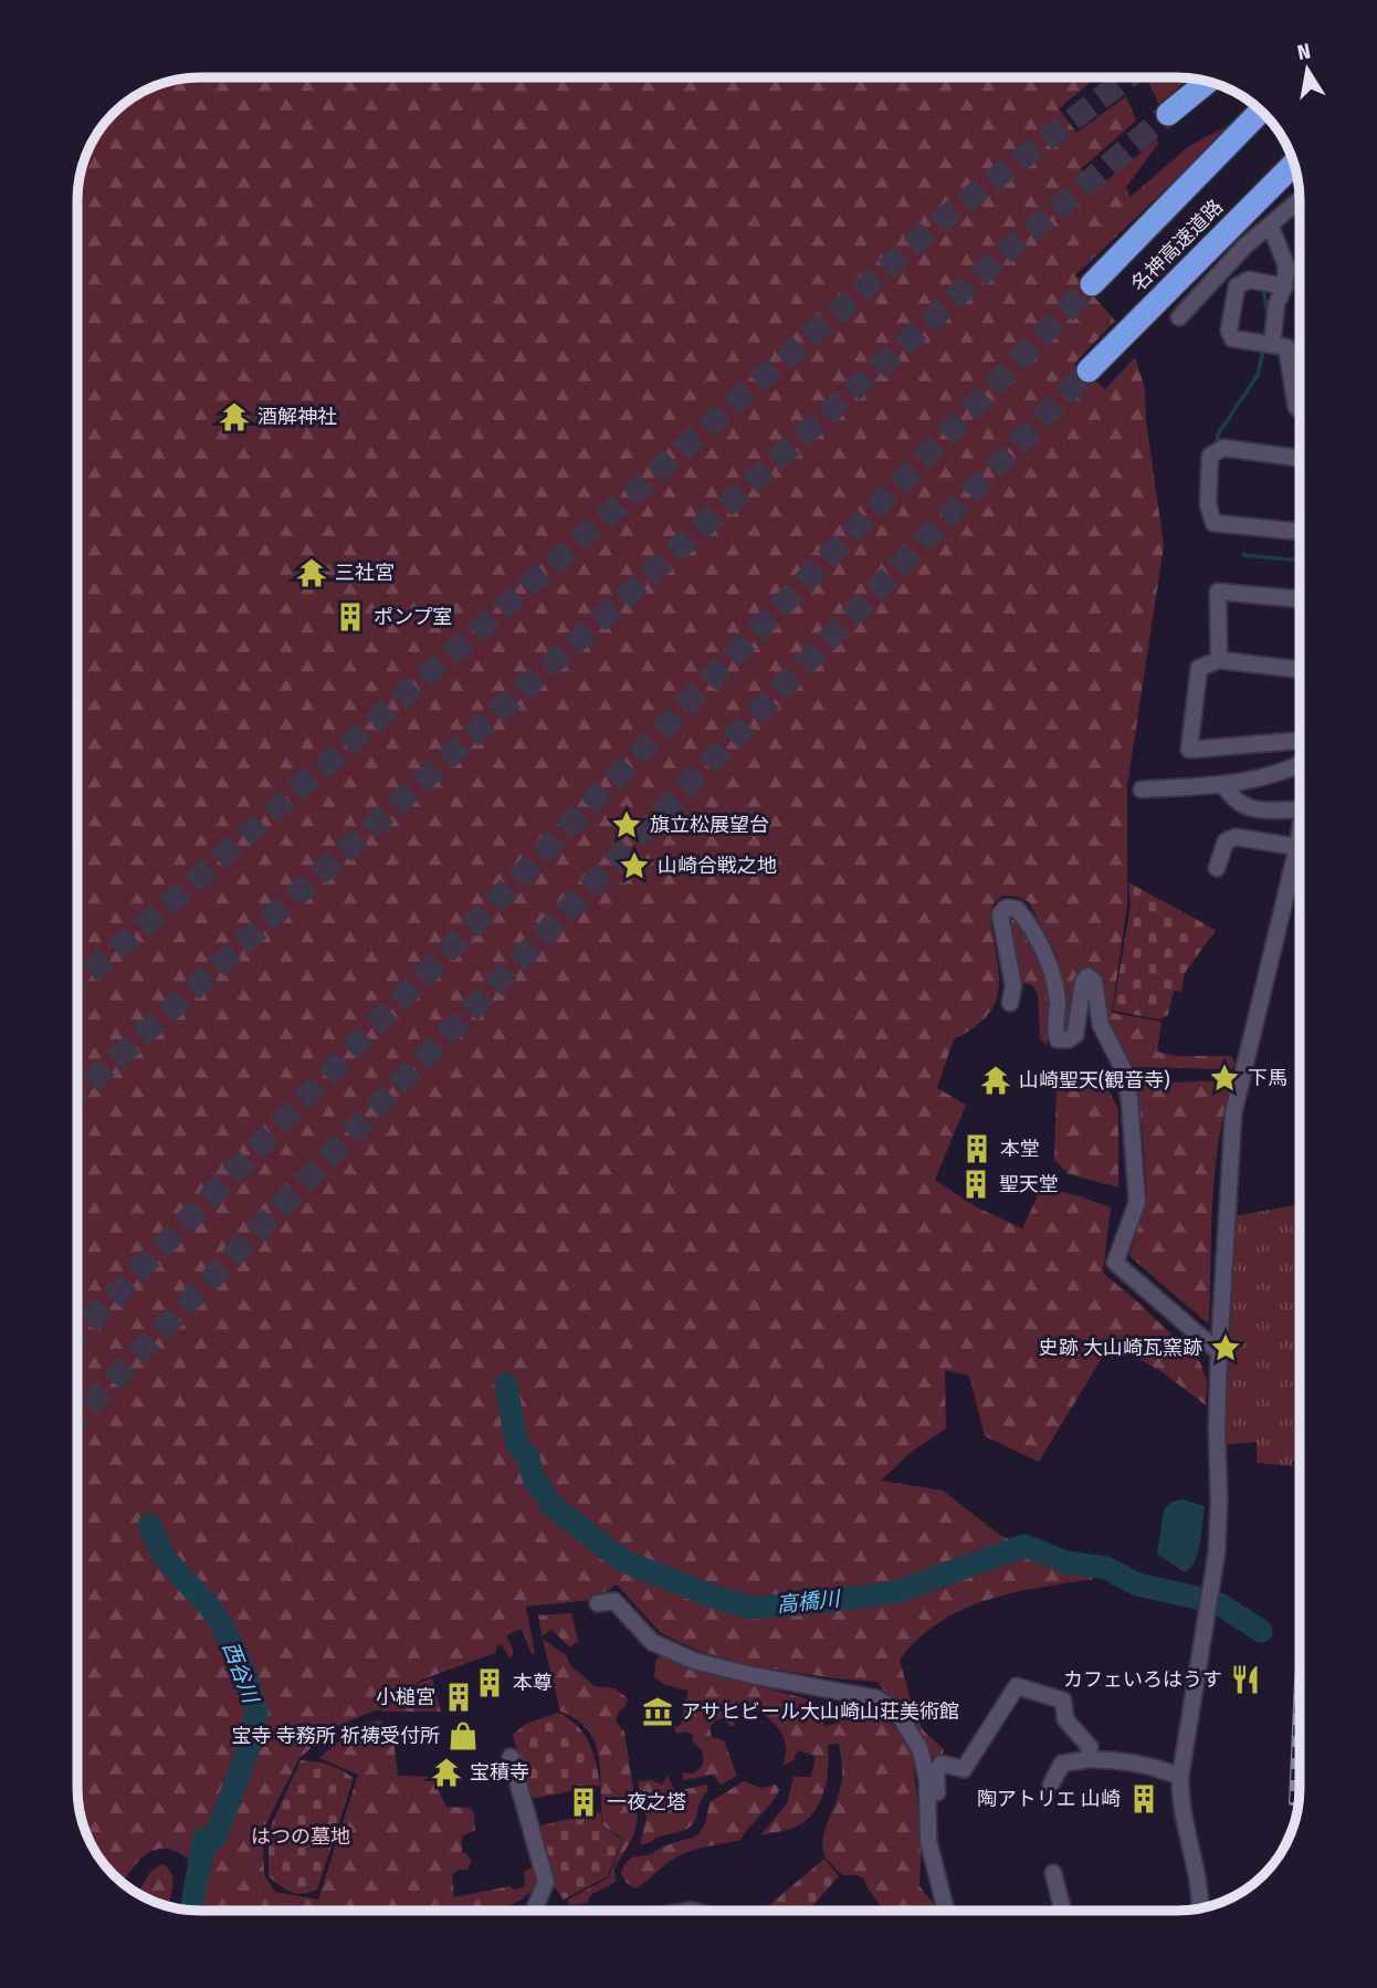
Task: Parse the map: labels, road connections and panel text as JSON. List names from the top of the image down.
{
  "streets": {
    "highway": ["名神高速道路"]
  },
  "water": ["高橋川", "西谷川"],
  "parks": ["はつの墓地"],
  "places": {
    "temple": [
      "酒解神社",
      "三社宮",
      "山崎聖天(観音寺)",
      "宝積寺"
    ],
    "building": [
      "ポンプ室",
      "本堂",
      "聖天堂",
      "本尊",
      "小槌宮",
      "陶アトリエ 山崎",
      "一夜之塔"
    ],
    "place": [
      "旗立松展望台",
      "山崎合戦之地",
      "下馬",
      "史跡 大山崎瓦窯跡"
    ],
    "restaurant": ["カフェいろはうす"],
    "museum": ["アサヒビール大山崎山荘美術館"],
    "shop": ["宝寺 寺務所 祈祷受付所"]
  },
  "north": "top"
}
